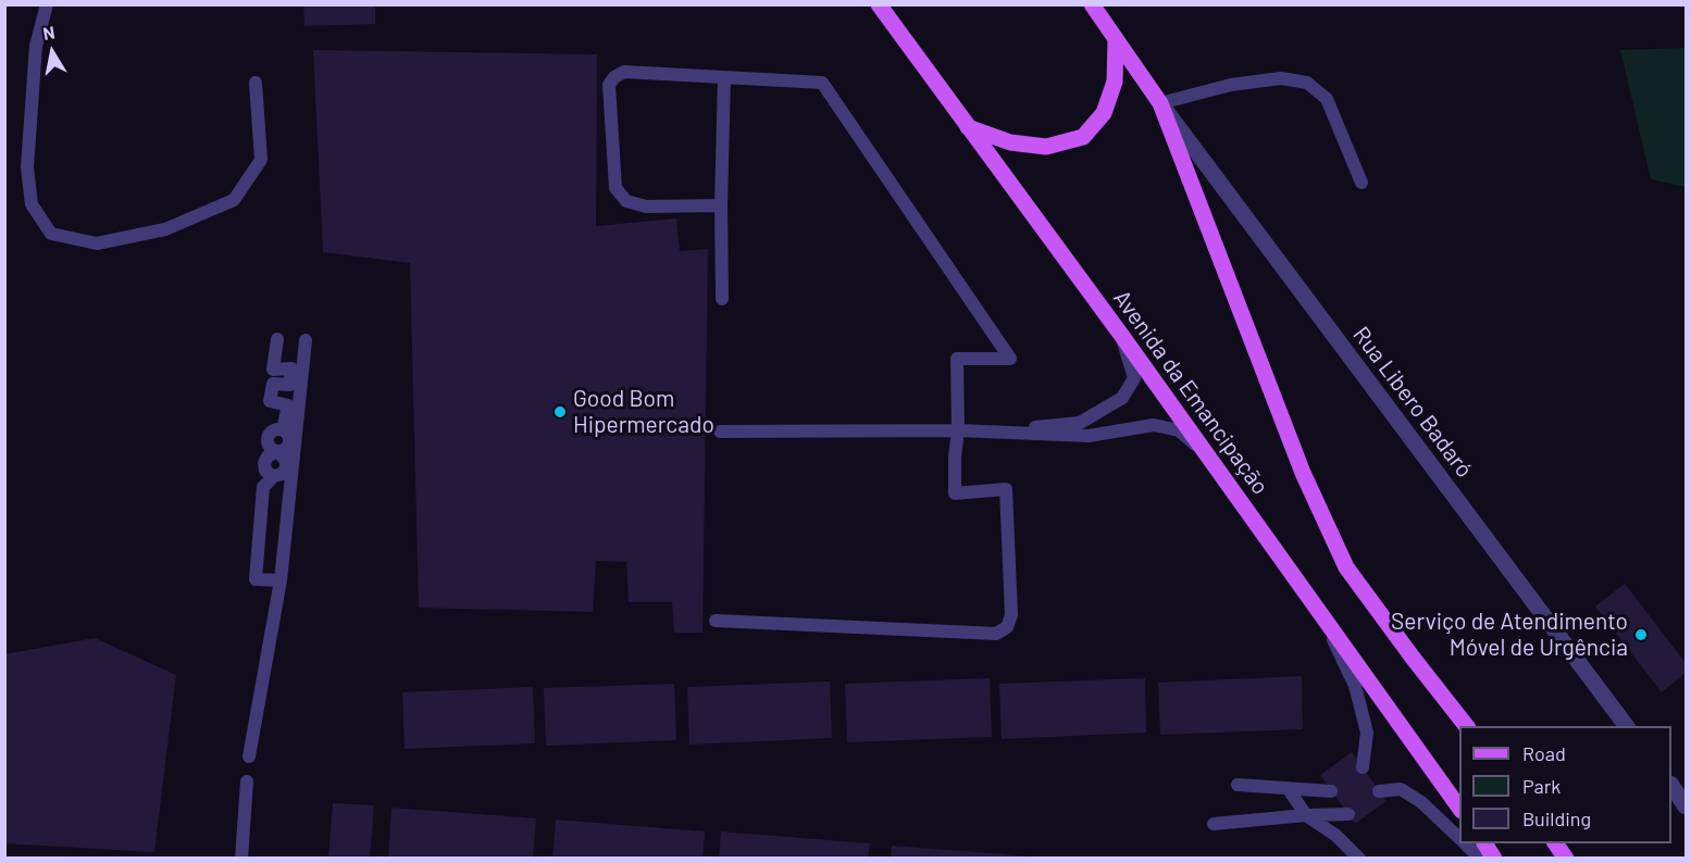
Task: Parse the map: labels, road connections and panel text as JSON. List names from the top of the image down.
{
  "streets": {
    "main road": ["Avenida da Emancipação"],
    "street": ["Rua Libero Badaró"]
  },
  "crossings": [
    ["Avenida da Emancipação", "Rua Libero Badaró"]
  ],
  "places": ["Good Bom Hipermercado", "Serviço de Atendimento Móvel de Urgência"],
  "legend": ["Road", "Park", "Building"],
  "north": "top"
}
